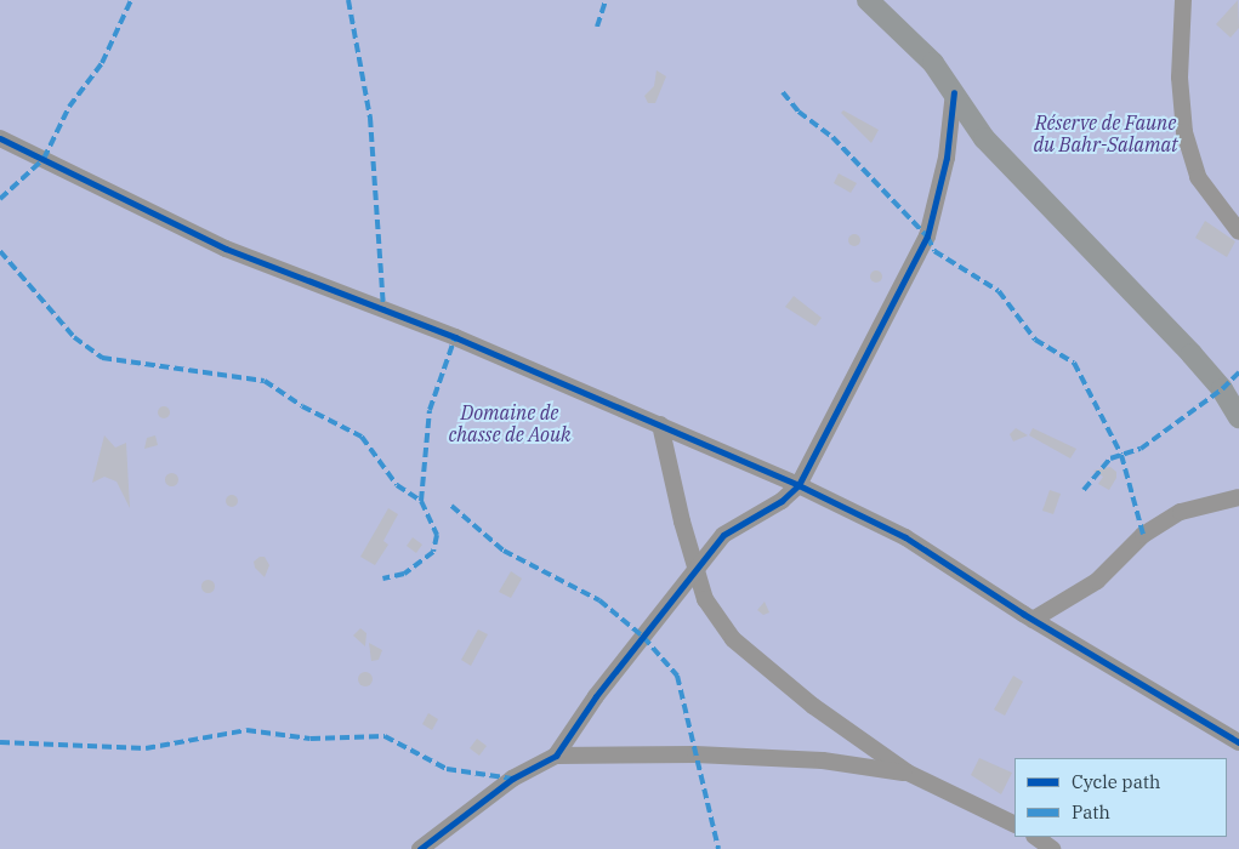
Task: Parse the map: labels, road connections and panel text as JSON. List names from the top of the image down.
{
  "parks": ["Réserve de Faune du Bahr-Salamat", "Domaine de chasse de Aouk"],
  "legend": ["Cycle path", "Path"]
}
